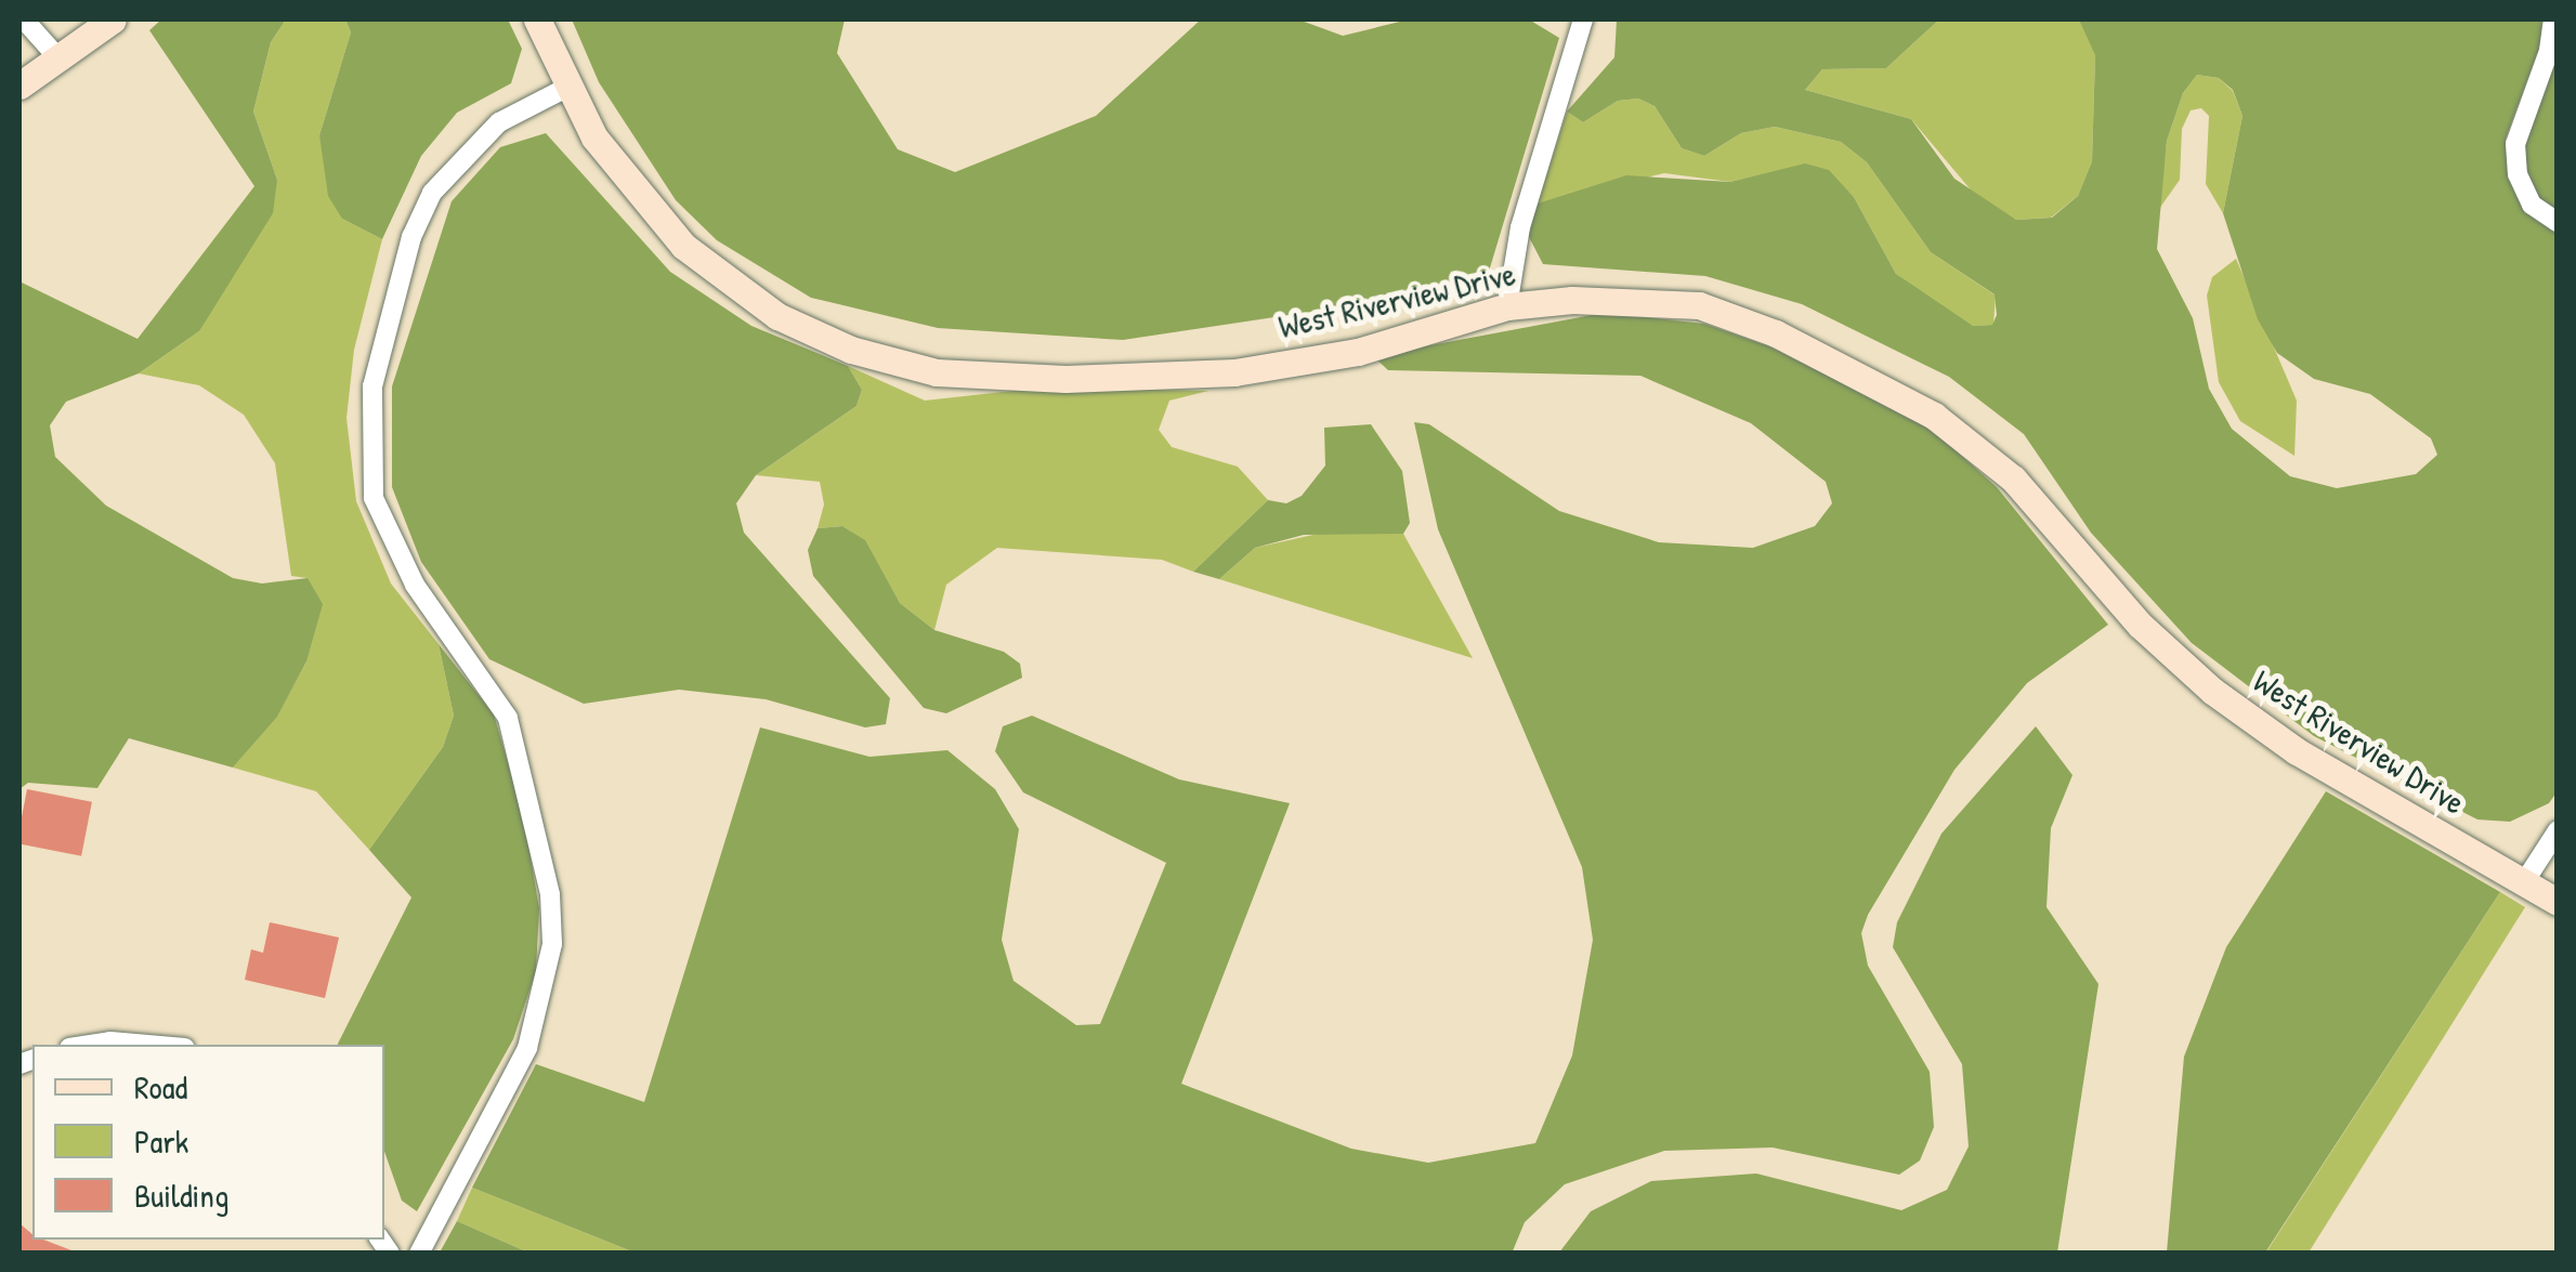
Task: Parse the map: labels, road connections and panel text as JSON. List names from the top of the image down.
{
  "streets": {
    "street": ["West Riverview Drive"]
  },
  "legend": ["Road", "Park", "Building"]
}
